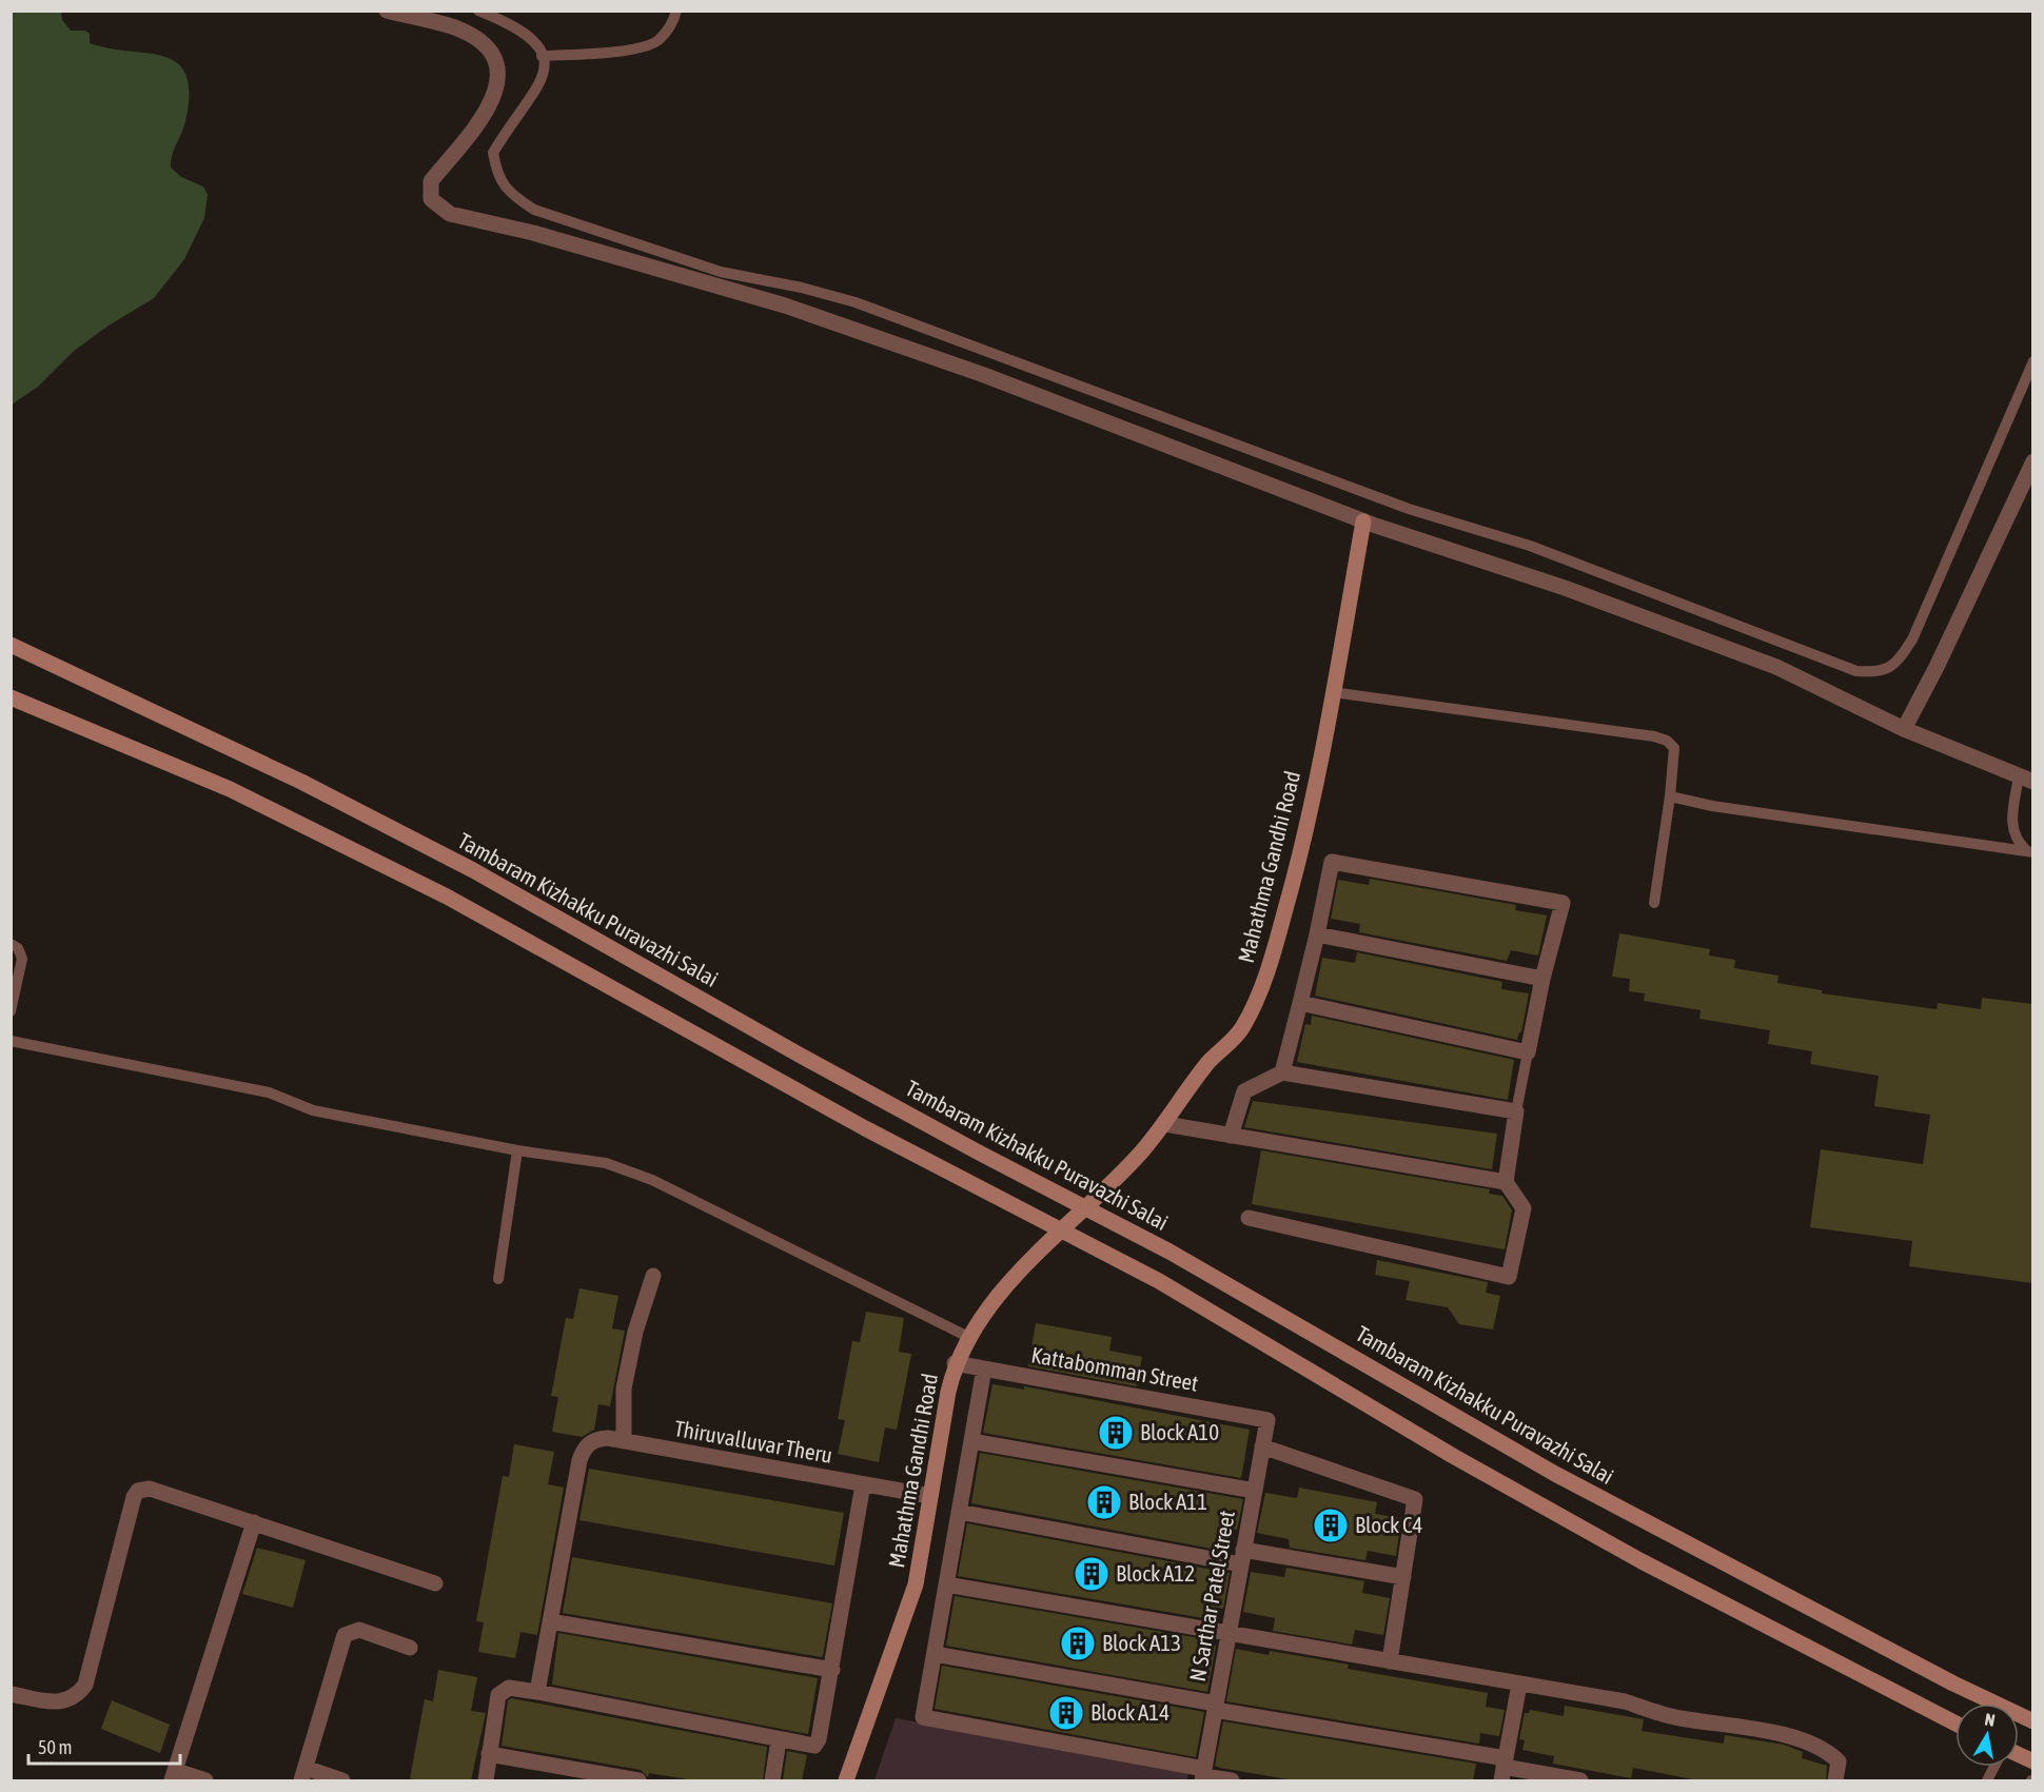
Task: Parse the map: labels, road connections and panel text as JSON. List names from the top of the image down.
{
  "streets": {
    "main road": ["Mahathma Gandhi Road", "Tambaram Kizhakku Puravazhi Salai"],
    "street": ["Kattabomman Street", "Thiruvalluvar Theru", "N Sarthar Patel Street"]
  },
  "crossings": [
    ["Mahathma Gandhi Road", "Tambaram Kizhakku Puravazhi Salai"],
    ["Mahathma Gandhi Road", "Kattabomman Street"],
    ["Mahathma Gandhi Road", "Thiruvalluvar Theru"],
    ["Kattabomman Street", "N Sarthar Patel Street"]
  ],
  "places": {
    "building": [
      "Block A10",
      "Block A11",
      "Block C4",
      "Block A12",
      "Block A13",
      "Block A14"
    ]
  },
  "scale_bar": "50 m",
  "north": "top"
}
